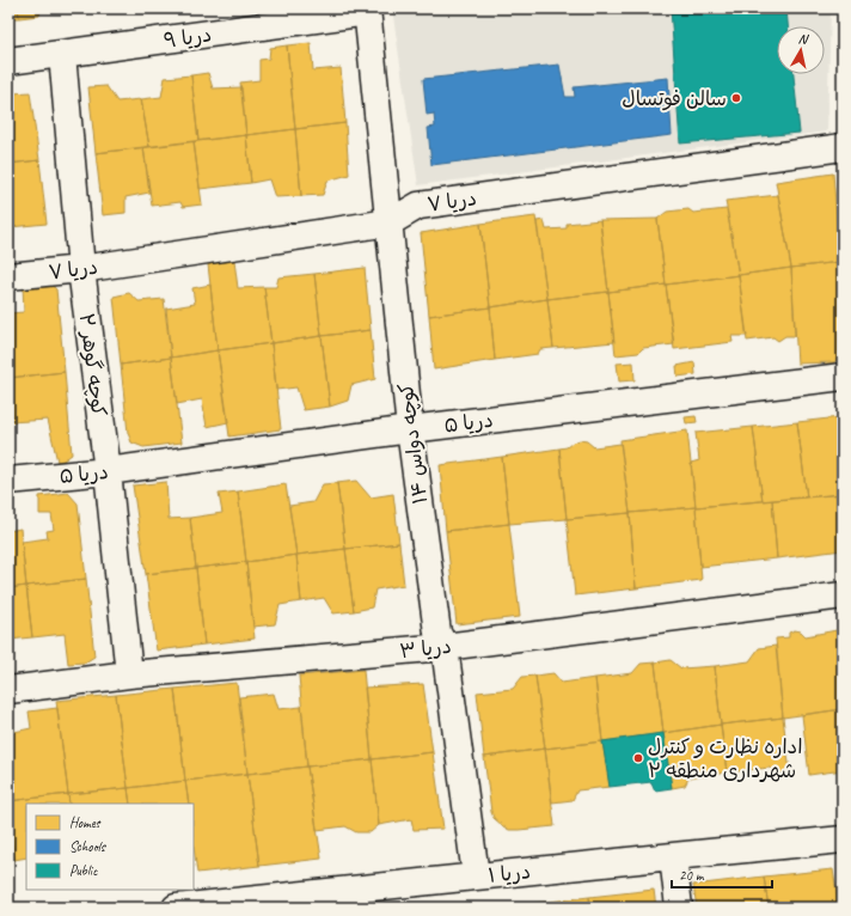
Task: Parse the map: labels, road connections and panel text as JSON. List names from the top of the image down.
{
  "streets": {
    "street": [
      "دریا ۹",
      "دریا ۷",
      "کوچه گوهر ۲",
      "دریا ۵",
      "کوچه دواس ۱۴",
      "دریا ۳",
      "دریا ۱"
    ]
  },
  "crossings": [
    ["دریا ۹", "کوچه گوهر ۲"],
    ["دریا ۹", "کوچه دواس ۱۴"],
    ["دریا ۷", "کوچه گوهر ۲"],
    ["دریا ۷", "کوچه دواس ۱۴"],
    ["کوچه گوهر ۲", "دریا ۵"],
    ["کوچه گوهر ۲", "دریا ۳"],
    ["دریا ۵", "کوچه دواس ۱۴"],
    ["کوچه دواس ۱۴", "دریا ۳"],
    ["کوچه دواس ۱۴", "دریا ۱"]
  ],
  "places": ["سالن فوتسال", "اداره‌ نظارت و کنترل شهرداری منطقه ۲"],
  "legend": ["Homes", "Schools", "Public"],
  "scale_bar": "20 m",
  "north": "top"
}
